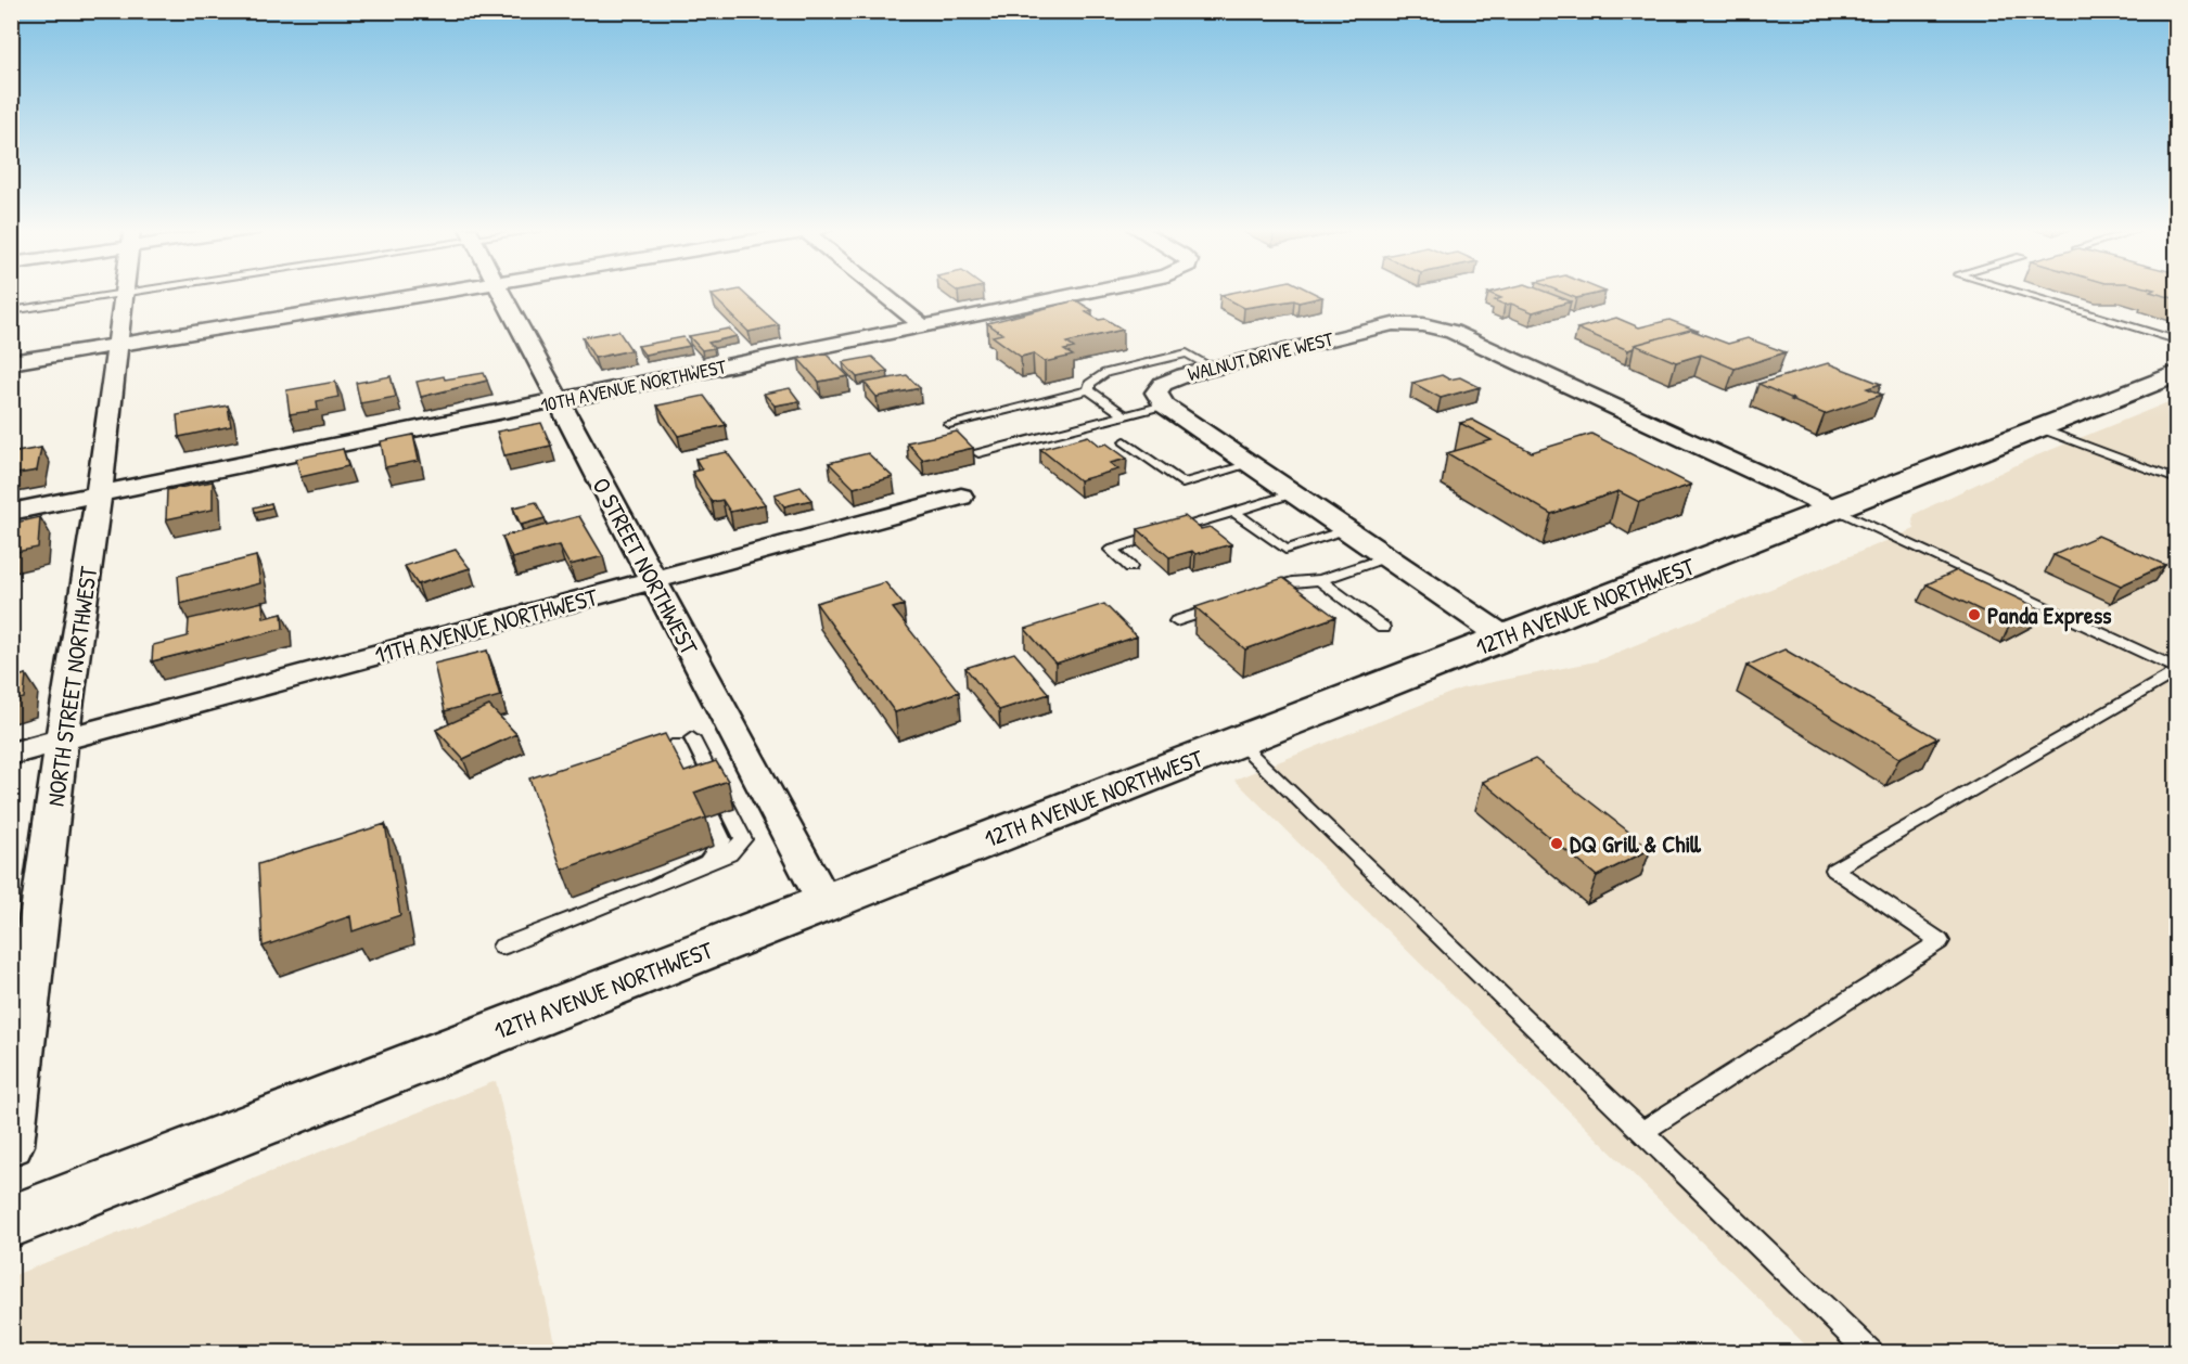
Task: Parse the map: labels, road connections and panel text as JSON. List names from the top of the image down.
{
  "streets": {
    "main road": ["12TH AVENUE NORTHWEST"],
    "street": [
      "WALNUT DRIVE WEST",
      "10TH AVENUE NORTHWEST",
      "O STREET NORTHWEST",
      "11TH AVENUE NORTHWEST",
      "NORTH STREET NORTHWEST"
    ]
  },
  "crossings": [
    ["WALNUT DRIVE WEST", "12TH AVENUE NORTHWEST"],
    ["10TH AVENUE NORTHWEST", "O STREET NORTHWEST"],
    ["10TH AVENUE NORTHWEST", "NORTH STREET NORTHWEST"],
    ["O STREET NORTHWEST", "12TH AVENUE NORTHWEST"],
    ["O STREET NORTHWEST", "11TH AVENUE NORTHWEST"],
    ["11TH AVENUE NORTHWEST", "NORTH STREET NORTHWEST"]
  ],
  "places": ["Panda Express", "DQ Grill & Chill"]
}
